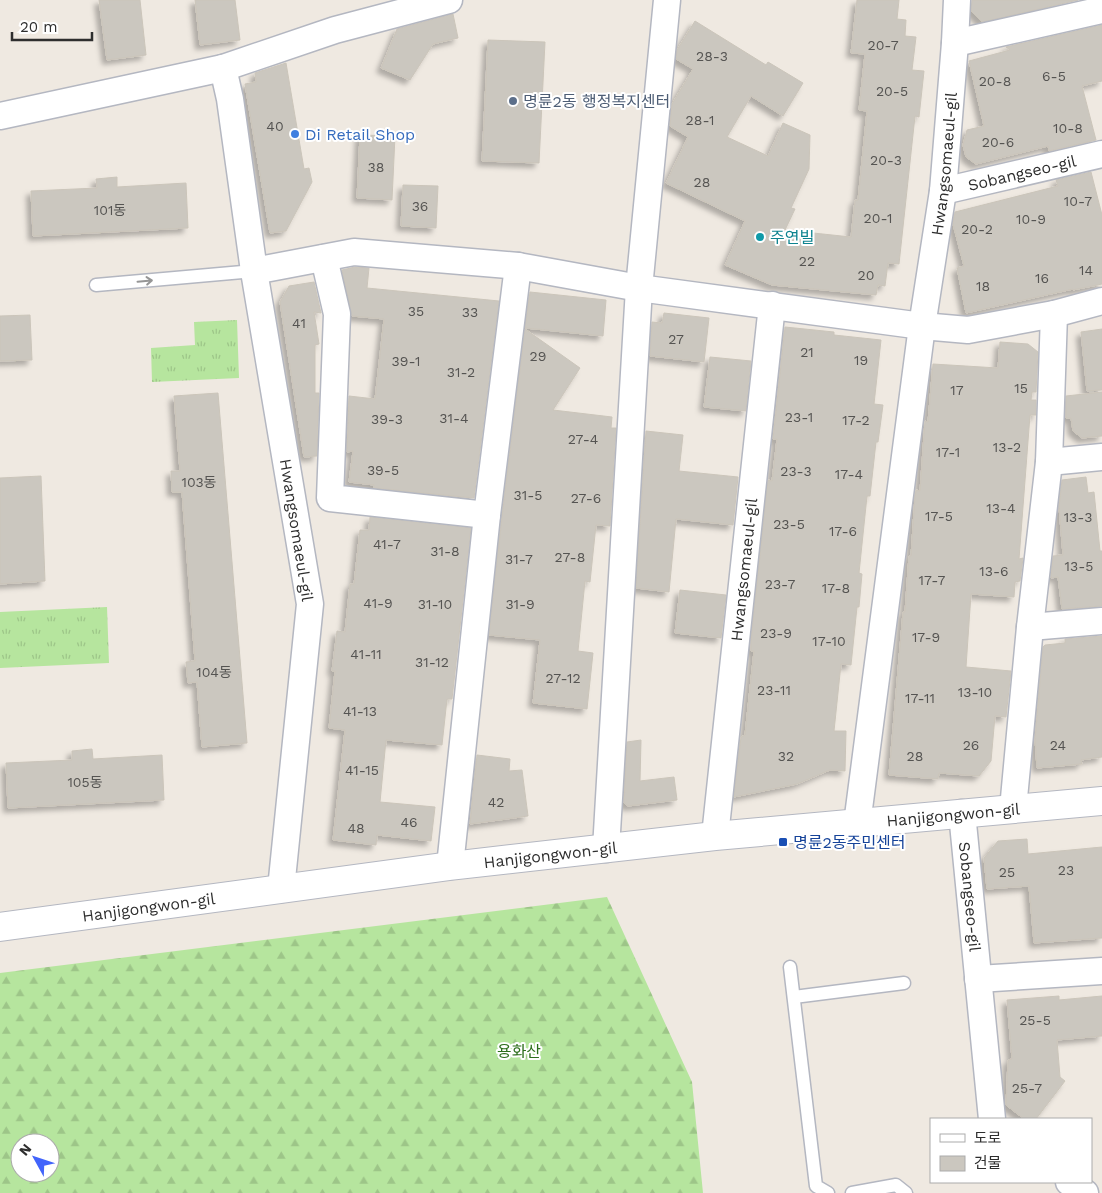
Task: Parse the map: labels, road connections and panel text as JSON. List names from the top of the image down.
{
  "streets": {
    "street": ["Hwangsomaeul-gil", "Sobangseo-gil", "Hanjigongwon-gil"]
  },
  "crossings": [
    ["Hwangsomaeul-gil", "Sobangseo-gil"],
    ["Hwangsomaeul-gil", "Hanjigongwon-gil"],
    ["Sobangseo-gil", "Hanjigongwon-gil"]
  ],
  "parks": ["용화산"],
  "places": {
    "other": ["명륜2동 행정복지센터", "Di Retail Shop", "주연빌"],
    "transit": ["명륜2동주민센터"]
  },
  "house_numbers": [
    "20-7",
    "28-3",
    "6-5",
    "20-8",
    "20-5",
    "28-1",
    "40",
    "10-8",
    "20-6",
    "20-3",
    "38",
    "28",
    "10-7",
    "36",
    "101동",
    "20-1",
    "10-9",
    "20-2",
    "22",
    "14",
    "20",
    "16",
    "18",
    "35",
    "33",
    "41",
    "27",
    "21",
    "29",
    "19",
    "39-1",
    "31-2",
    "15",
    "17",
    "23-1",
    "31-4",
    "39-3",
    "17-2",
    "27-4",
    "13-2",
    "17-1",
    "39-5",
    "23-3",
    "17-4",
    "103동",
    "31-5",
    "27-6",
    "13-4",
    "17-5",
    "13-3",
    "23-5",
    "17-6",
    "41-7",
    "31-8",
    "27-8",
    "31-7",
    "13-5",
    "13-6",
    "17-7",
    "23-7",
    "17-8",
    "41-9",
    "31-10",
    "31-9",
    "23-9",
    "17-9",
    "17-10",
    "41-11",
    "31-12",
    "104동",
    "27-12",
    "23-11",
    "13-10",
    "17-11",
    "41-13",
    "26",
    "24",
    "32",
    "28",
    "41-15",
    "105동",
    "42",
    "46",
    "48",
    "23",
    "25",
    "25-5",
    "25-7"
  ],
  "legend": ["도로", "건물"],
  "scale_bar": "20 m",
  "north": "top left"
}
